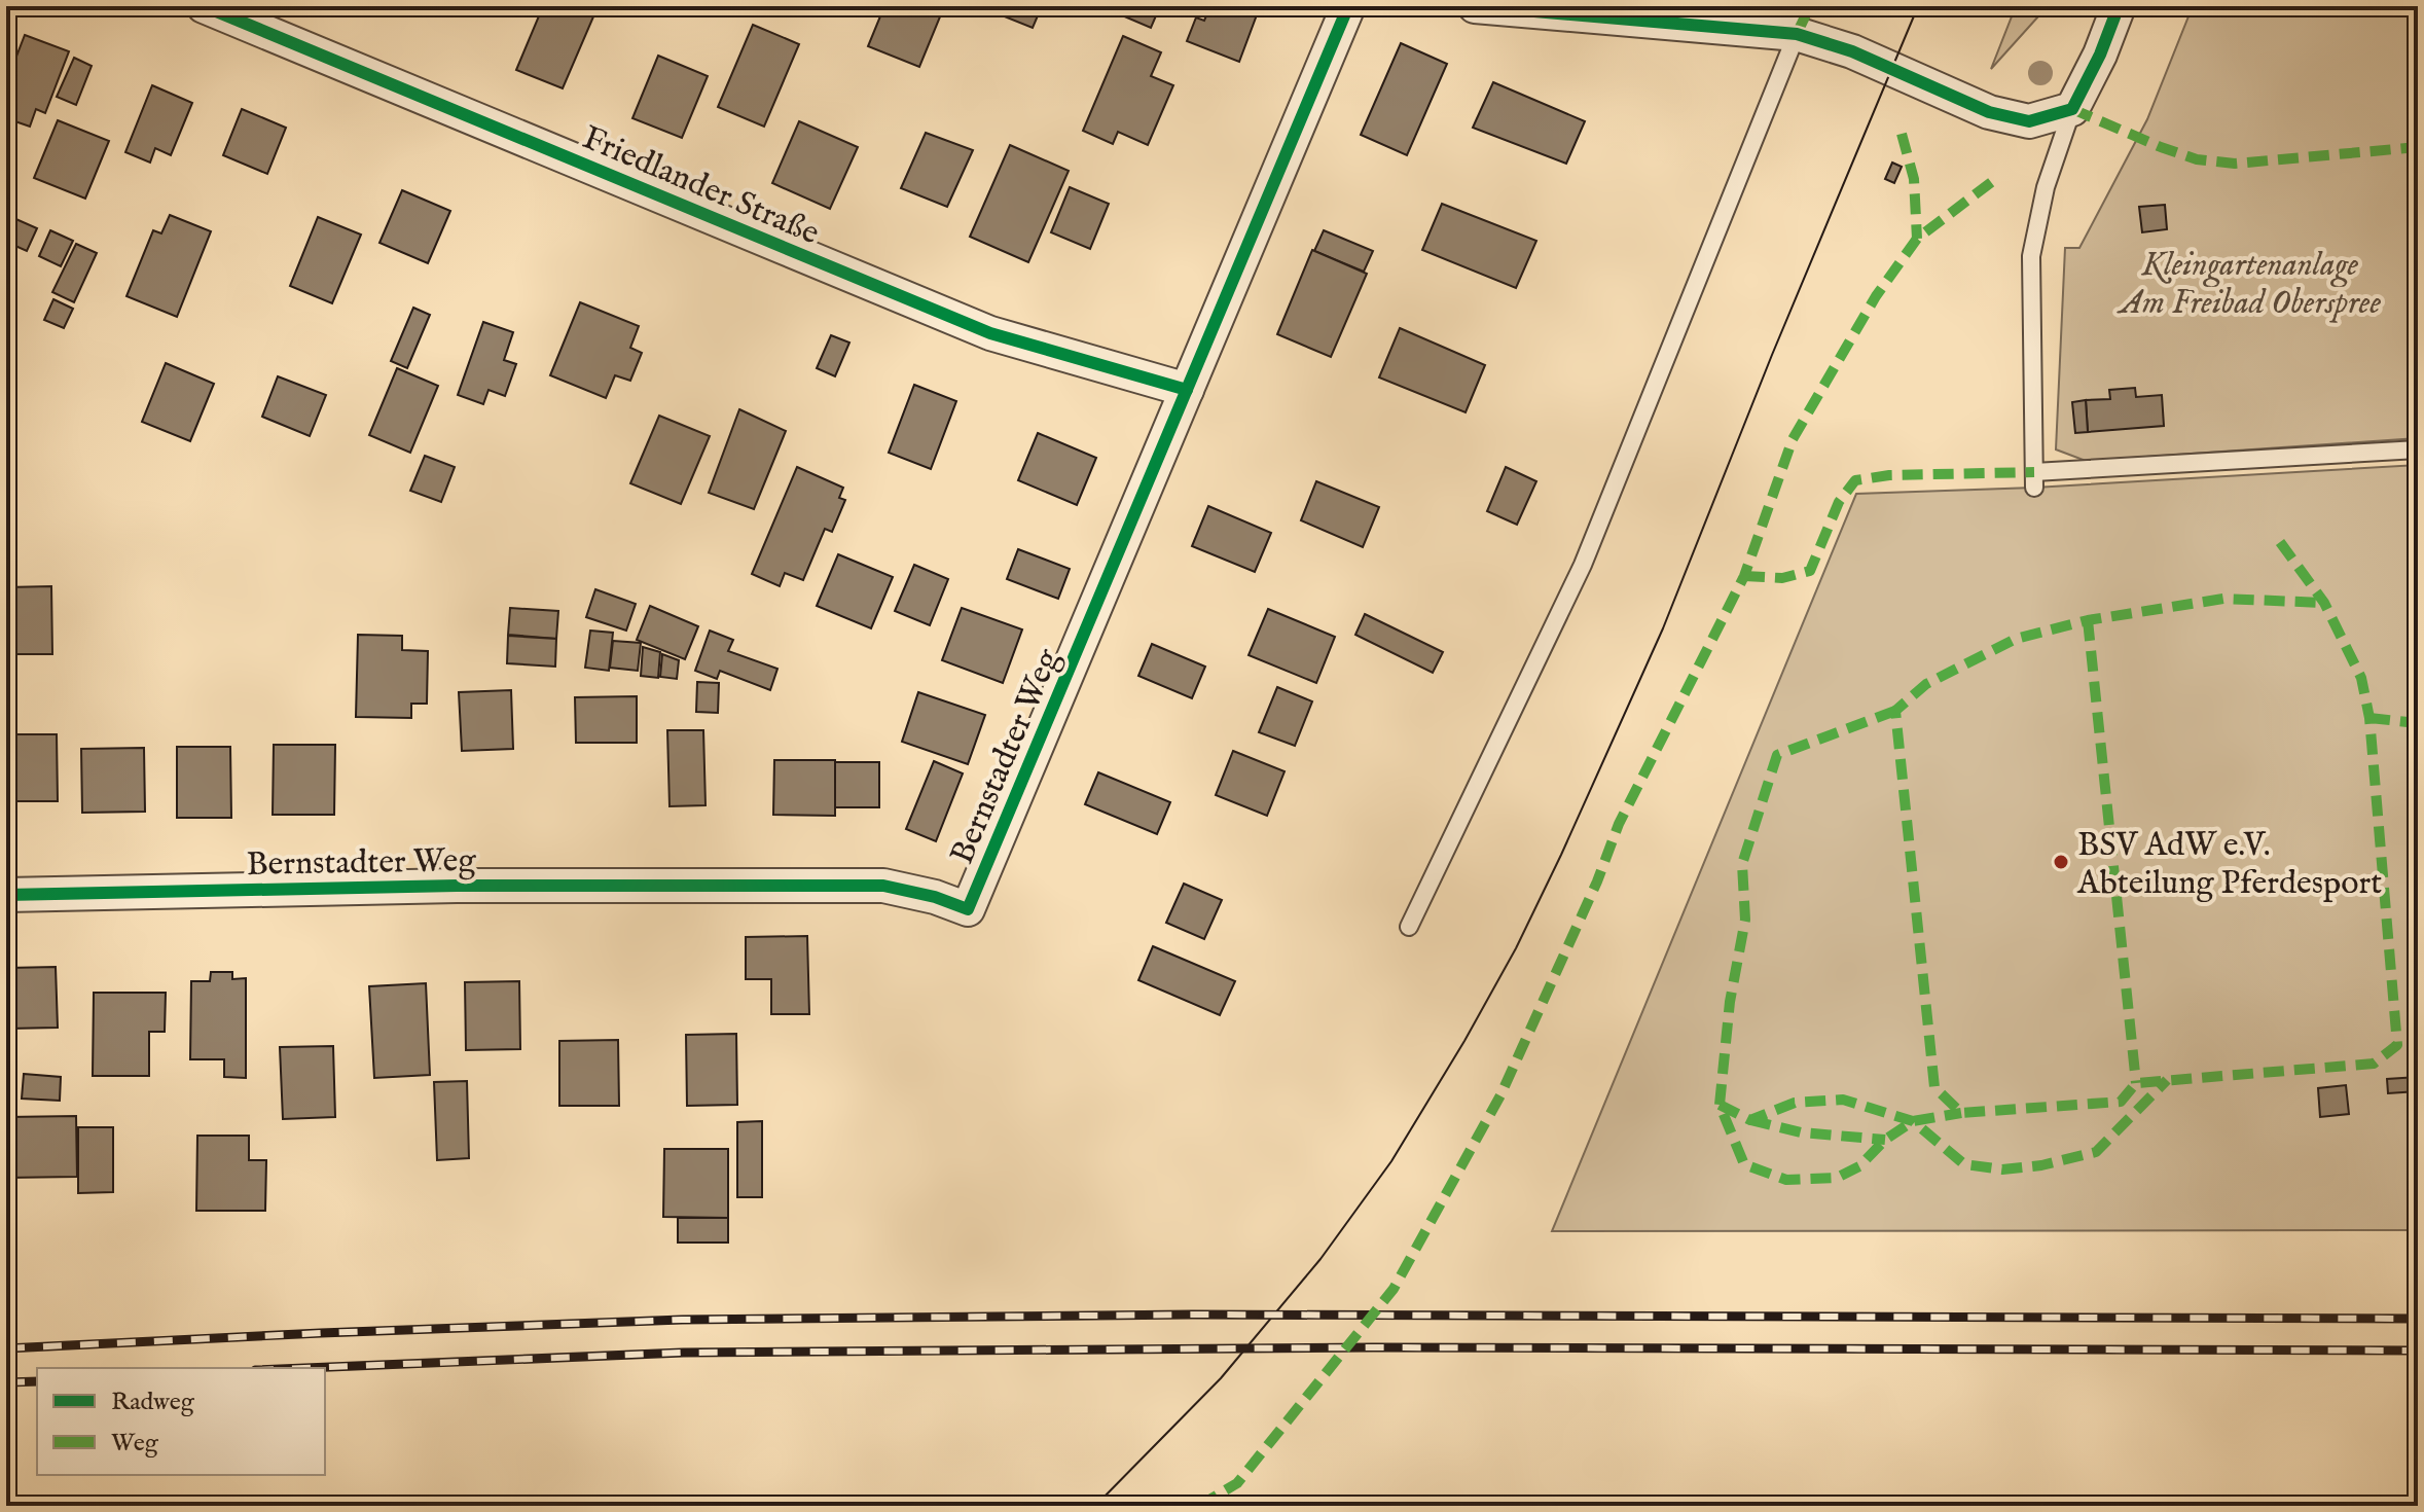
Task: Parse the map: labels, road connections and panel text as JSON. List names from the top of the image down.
{
  "streets": {
    "street": ["Friedlander Straße", "Bernstadter Weg"]
  },
  "crossings": [
    ["Friedlander Straße", "Bernstadter Weg"]
  ],
  "parks": ["Kleingartenanlage Am Freibad Oberspree"],
  "places": ["BSV AdW e.V. Abteilung Pferdesport"],
  "legend": ["Radweg", "Weg"]
}
